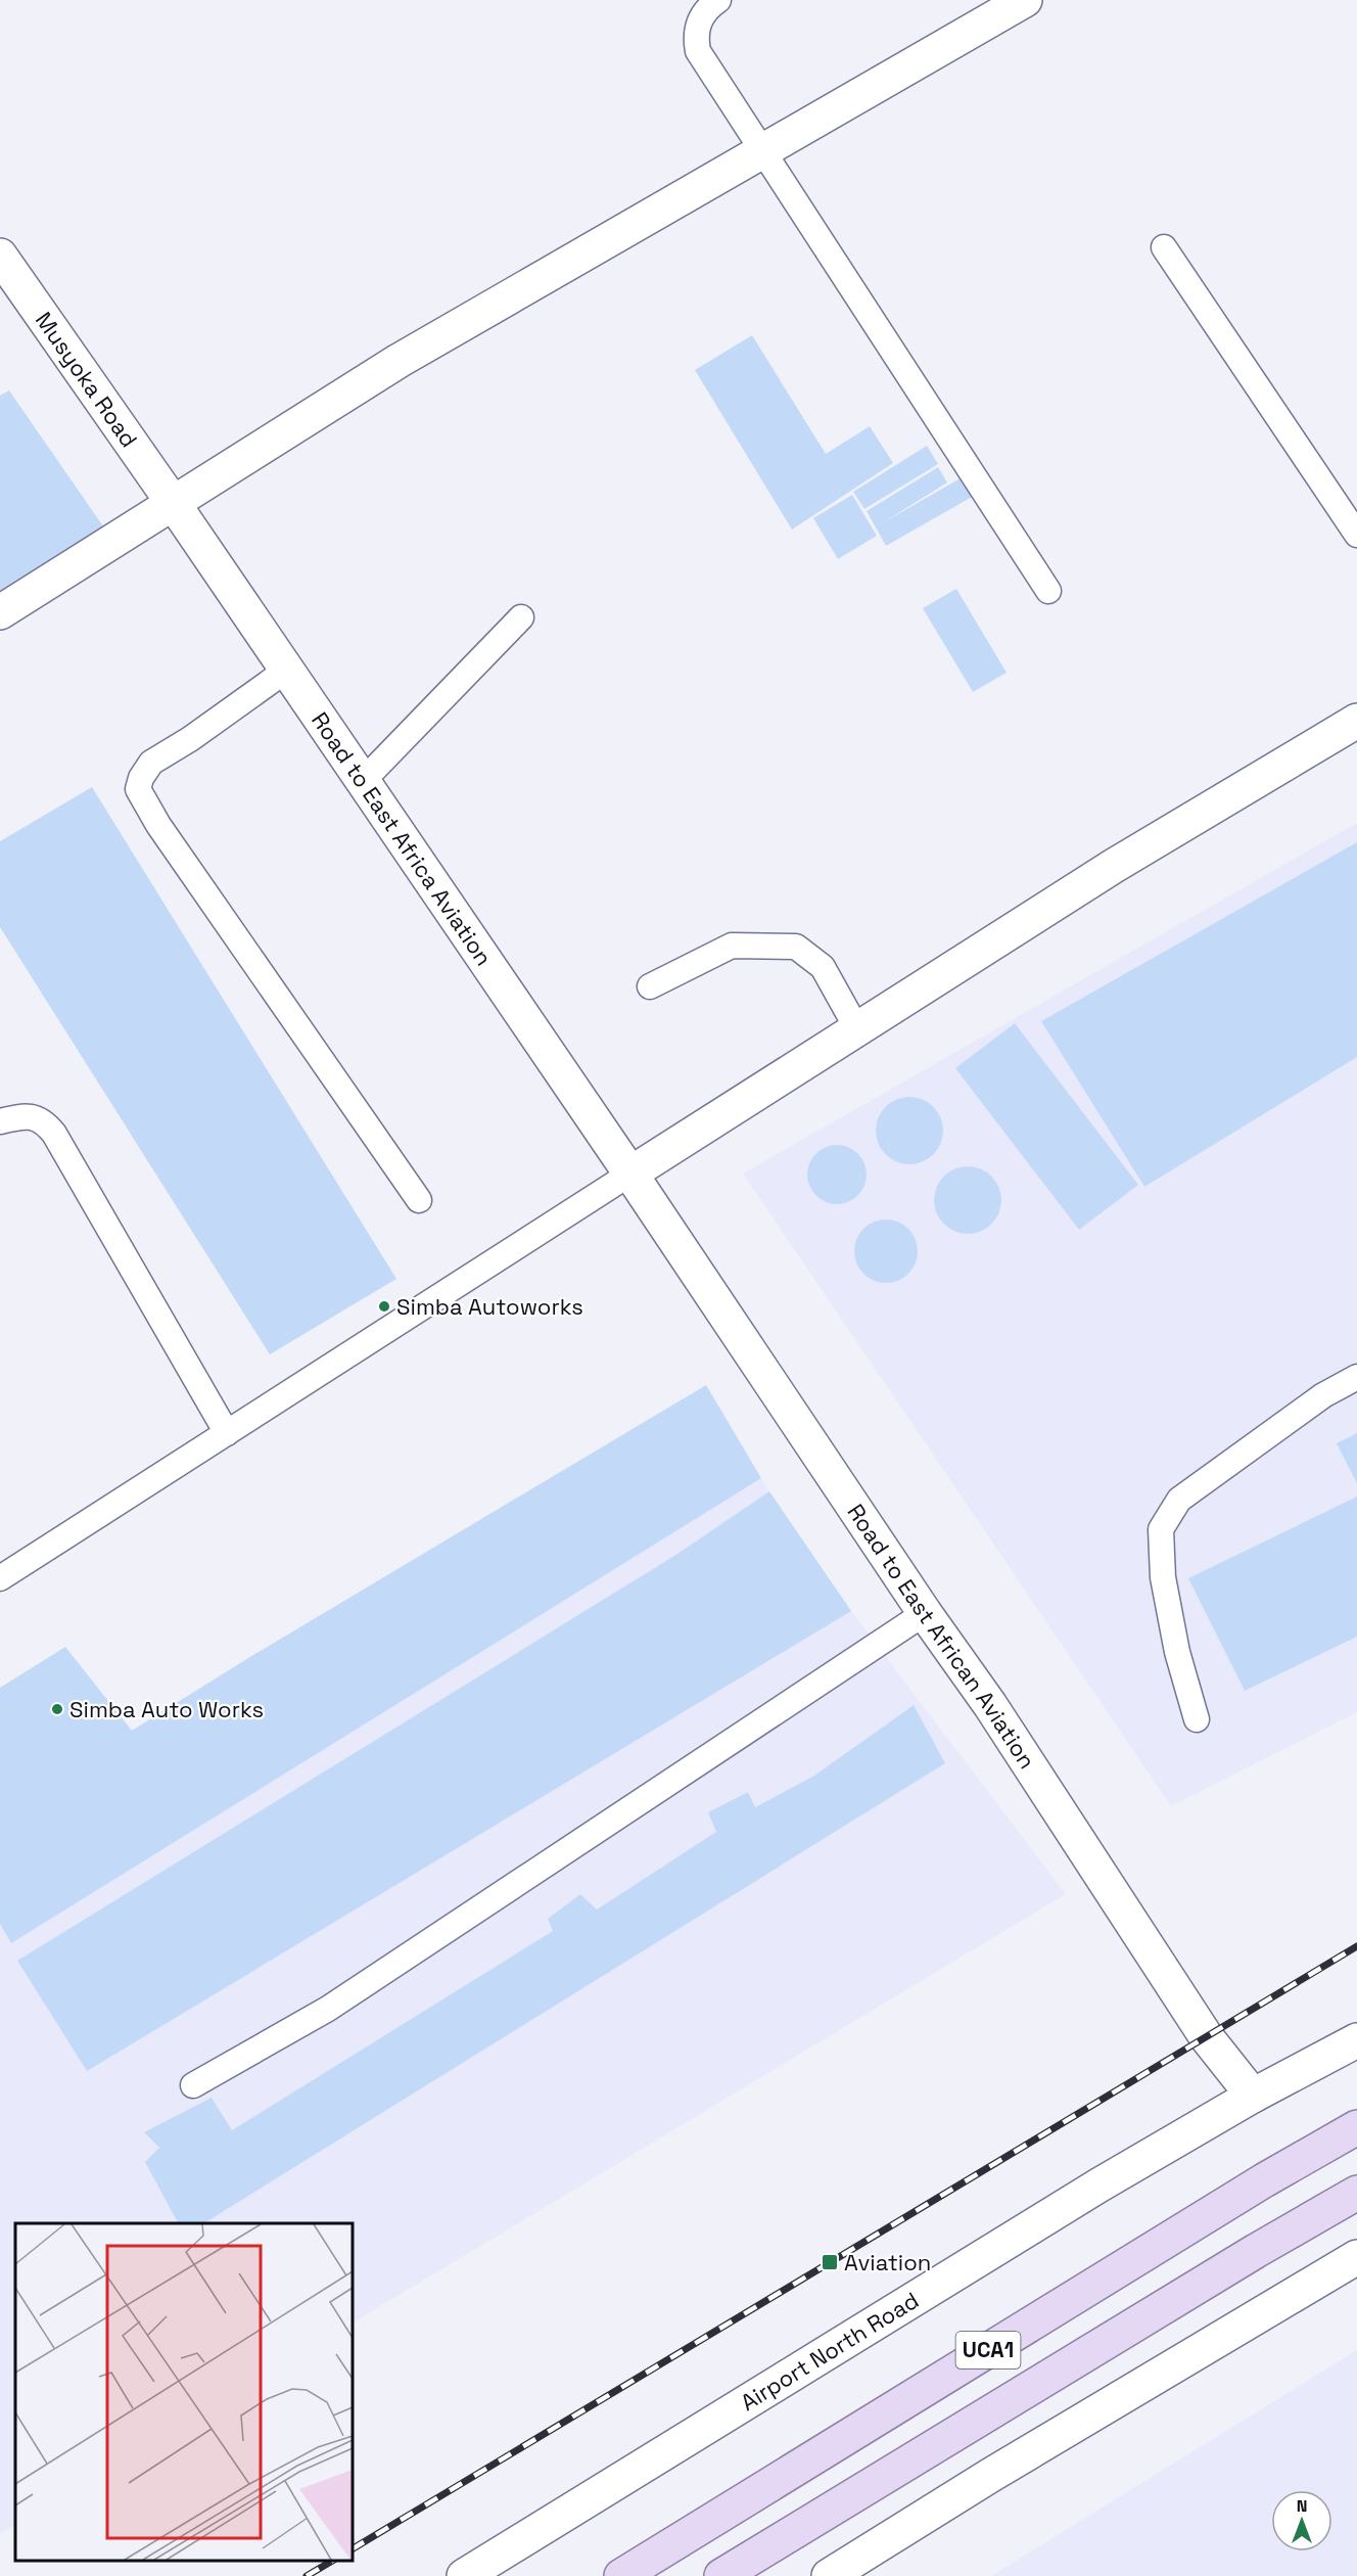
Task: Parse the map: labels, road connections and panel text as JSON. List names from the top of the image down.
{
  "streets": {
    "main road": ["UCA1"],
    "street": [
      "Musyoka Road",
      "Road to East Africa Aviation",
      "Road to East African Aviation",
      "Airport North Road"
    ]
  },
  "crossings": [
    ["Musyoka Road", "Road to East Africa Aviation"],
    ["Road to East Africa Aviation", "Road to East African Aviation"],
    ["Road to East African Aviation", "Airport North Road"]
  ],
  "places": {
    "other": ["Simba Autoworks", "Simba Auto Works"],
    "transit": ["Aviation"]
  },
  "north": "top"
}
